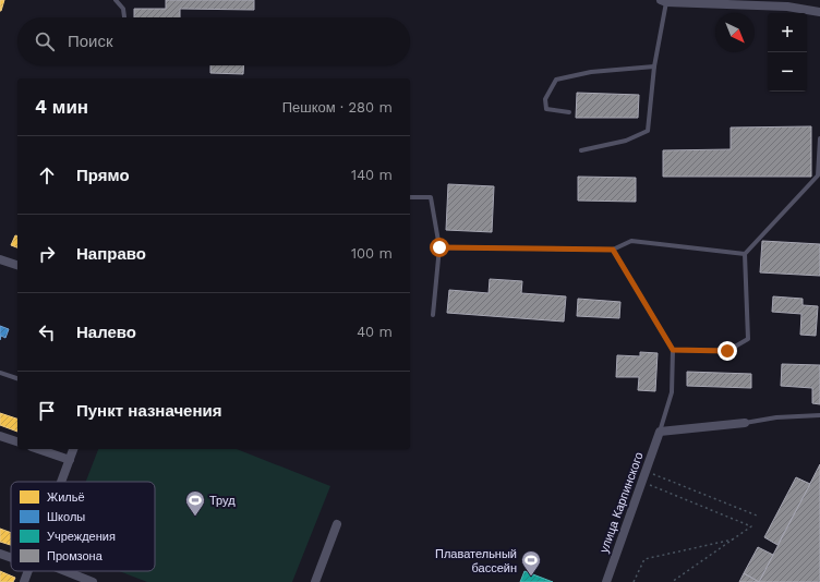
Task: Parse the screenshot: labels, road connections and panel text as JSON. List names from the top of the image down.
{
  "streets": {
    "street": ["улица Карпинского"]
  },
  "places": {
    "sports": ["Труд", "Плавательный бассейн"]
  },
  "legend": [
    "Жильё",
    "Школы",
    "Учреждения",
    "Промзона"
  ],
  "north": "bottom right",
  "page": {
    "map_buttons": ["+", "−"],
    "search": "Поиск",
    "heading": ["4 мин", "Пешком · 280 m"],
    "list": [
      ["Прямо", "140 m"],
      ["Направо", "100 m"],
      ["Налево", "40 m"],
      "Пункт назначения"
    ]
  }
}
